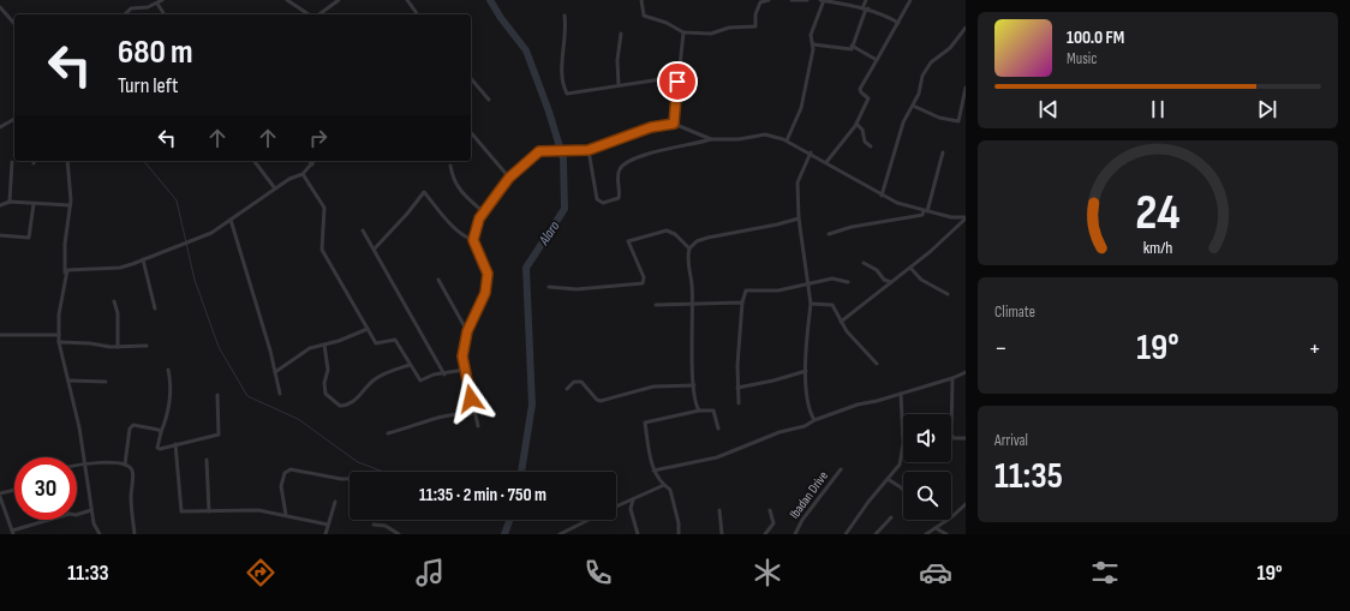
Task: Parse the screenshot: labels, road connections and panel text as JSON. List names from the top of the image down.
{
  "streets": {
    "street": ["Ibadan Drive"]
  },
  "water": ["Alaro"],
  "page": {
    "turn": ["680 m", "Turn left"],
    "song": ["100.0 FM", "Music"],
    "tile": [
      "Climate",
      ["Arrival", "11:35"]
    ],
    "heat": ["−", "19°", "+"],
    "limit": "30",
    "trip": "11:35 · 2 min · 750 m",
    "tabs": ["11:33", "19°"],
    "gauge": ["24", "km/h"]
  }
}
